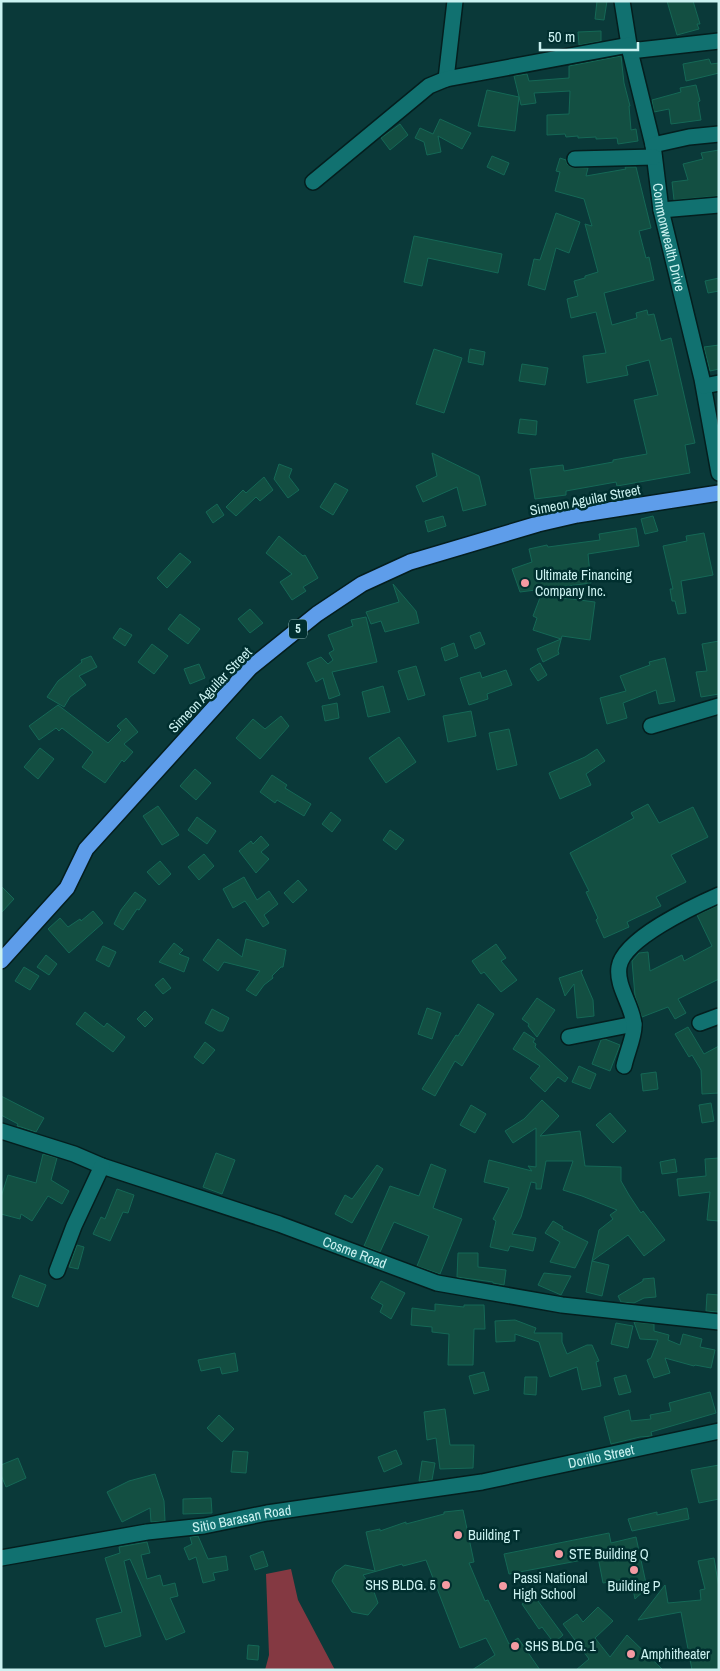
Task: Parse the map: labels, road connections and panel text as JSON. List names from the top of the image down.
{
  "streets": {
    "highway": ["Simeon Aguilar Street", "5"],
    "street": [
      "Commonwealth Drive",
      "Cosme Road",
      "Dorillo Street",
      "Sitio Barasan Road"
    ]
  },
  "crossings": [
    ["Dorillo Street", "Sitio Barasan Road"]
  ],
  "places": [
    "Ultimate Financing Company Inc.",
    "Building T",
    "STE Building Q",
    "Building P",
    "SHS BLDG. 5",
    "Passi National High School",
    "SHS BLDG. 1",
    "Amphitheater"
  ],
  "scale_bar": "50 m"
}
